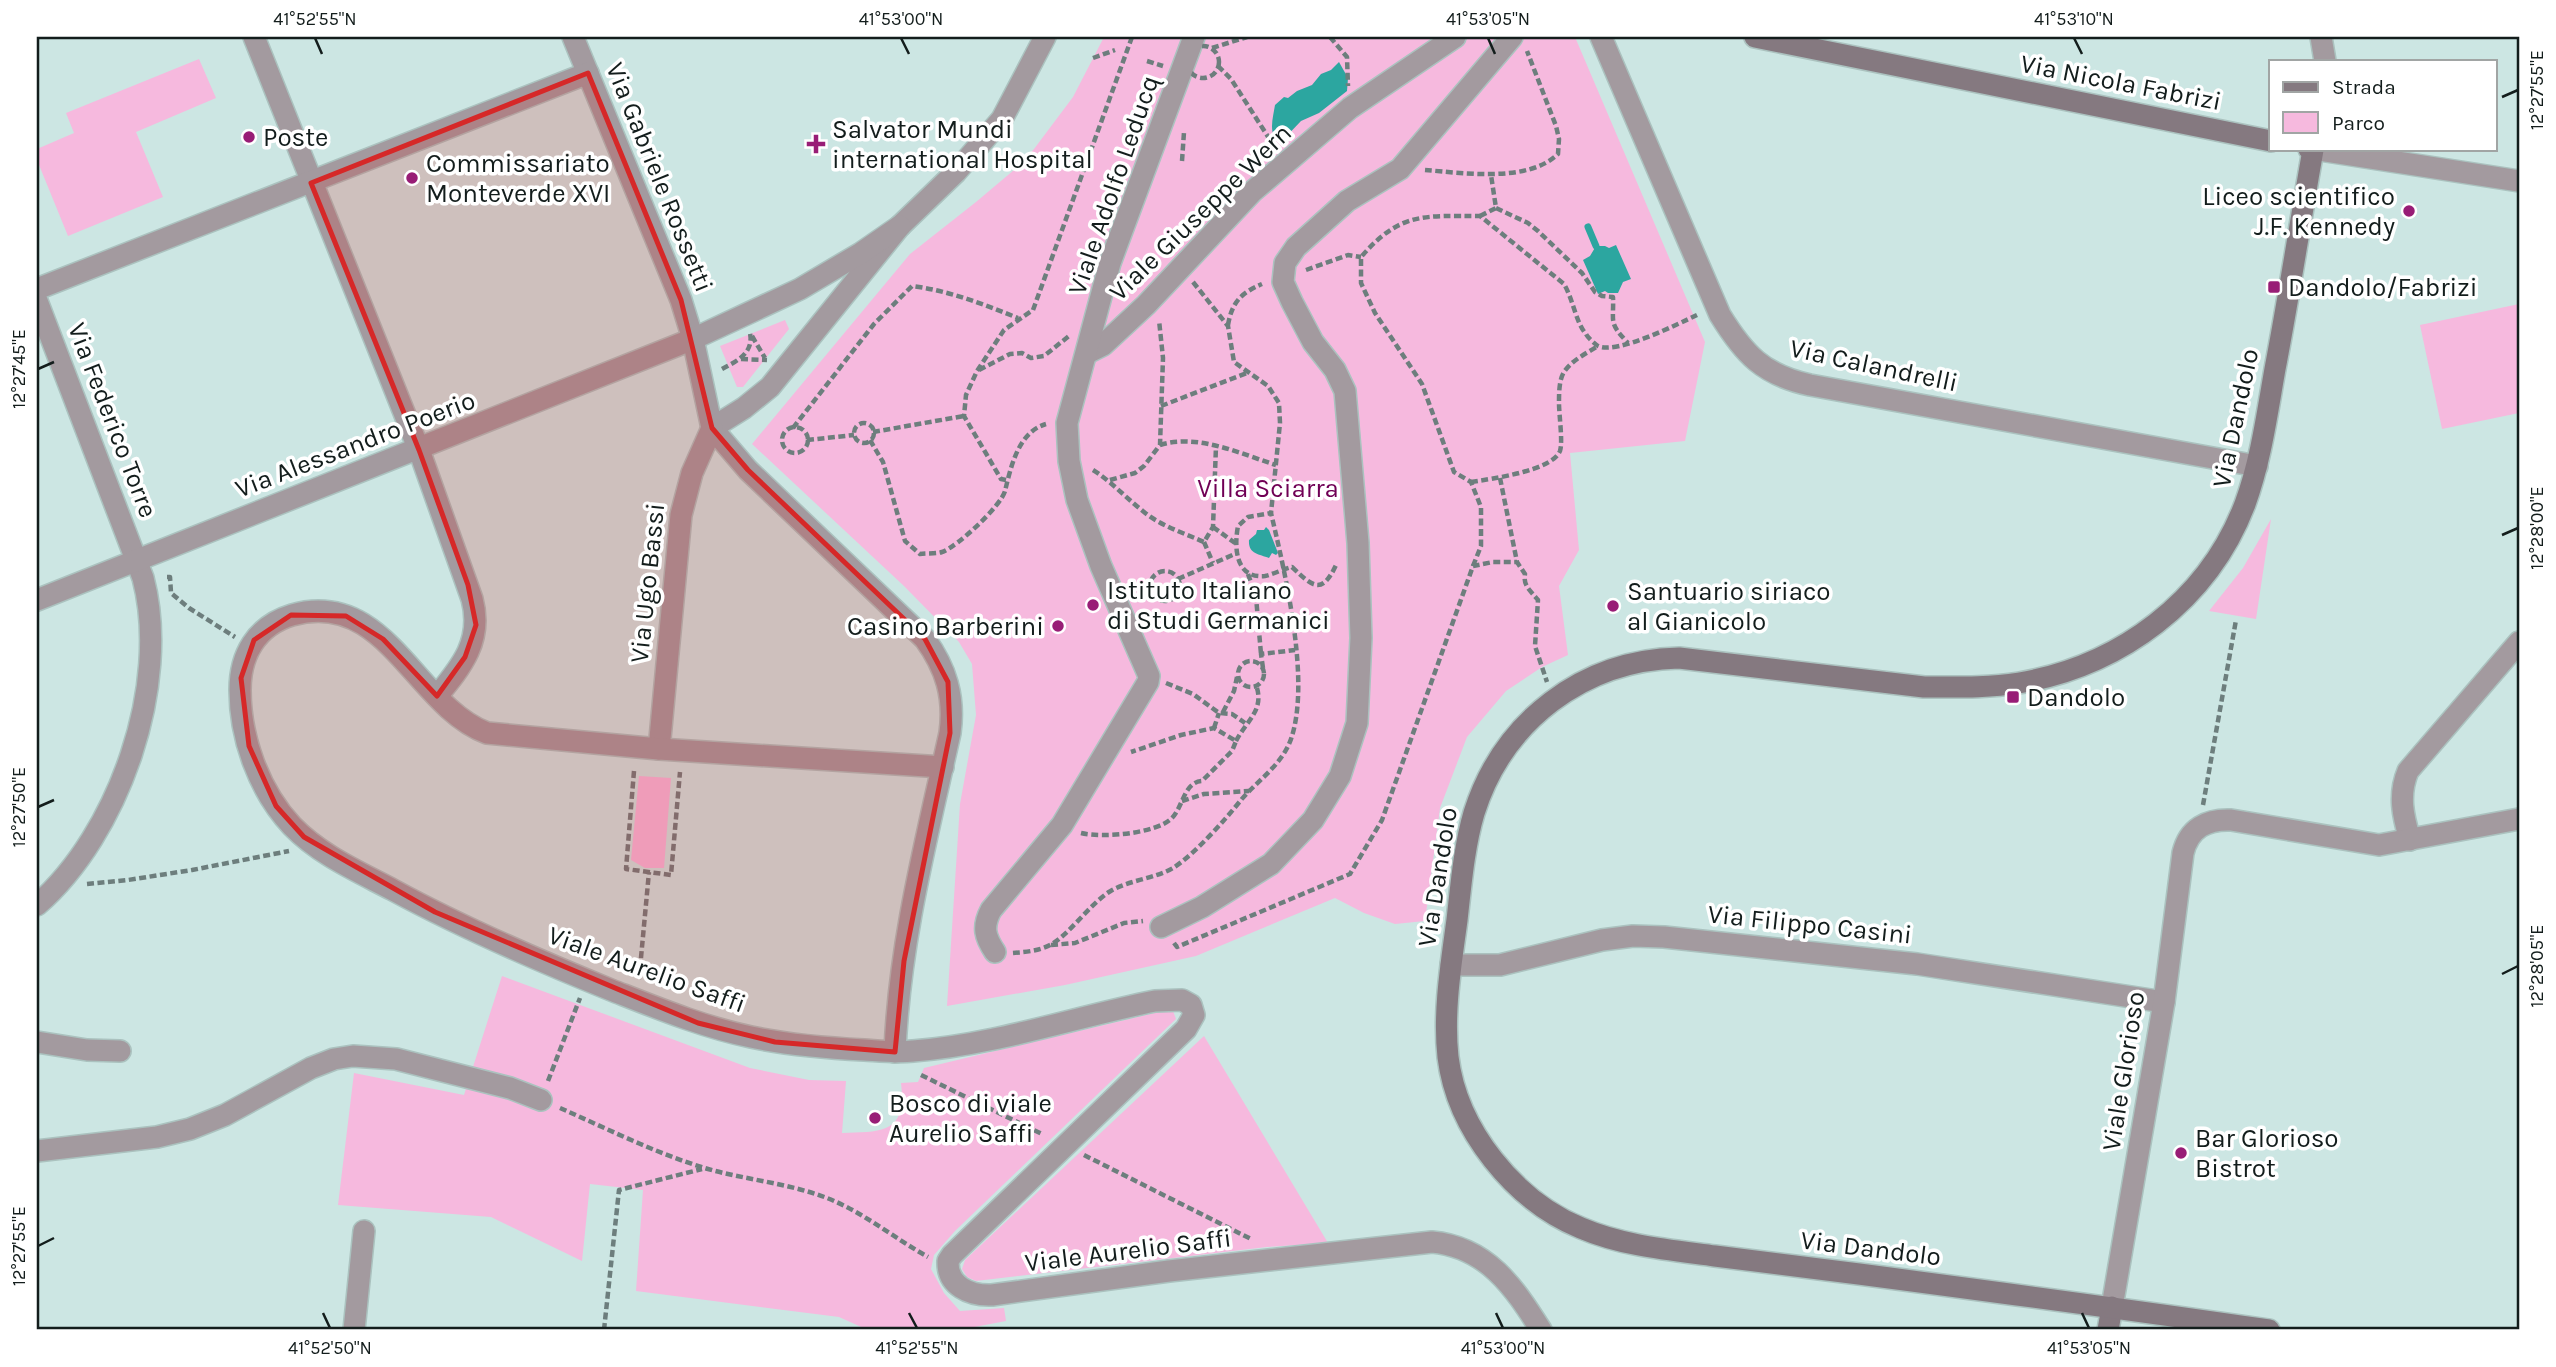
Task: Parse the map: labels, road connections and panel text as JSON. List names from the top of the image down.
{
  "streets": {
    "street": [
      "Via Nicola Fabrizi",
      "Via Gabriele Rossetti",
      "Viale Adolfo Leducq",
      "Viale Giuseppe Wern",
      "Via Calandrelli",
      "Via Dandolo",
      "Via Federico Torre",
      "Via Alessandro Poerio",
      "Via Ugo Bassi",
      "Via Filippo Casini",
      "Viale Aurelio Saffi",
      "Viale Glorioso"
    ]
  },
  "crossings": [
    ["Via Gabriele Rossetti", "Via Alessandro Poerio"],
    ["Via Gabriele Rossetti", "Via Ugo Bassi"],
    ["Viale Adolfo Leducq", "Viale Giuseppe Wern"],
    ["Via Calandrelli", "Via Dandolo"],
    ["Via Dandolo", "Via Filippo Casini"],
    ["Via Dandolo", "Viale Glorioso"],
    ["Via Federico Torre", "Via Alessandro Poerio"],
    ["Via Ugo Bassi", "Viale Aurelio Saffi"],
    ["Via Filippo Casini", "Viale Glorioso"]
  ],
  "parks": ["Villa Sciarra"],
  "places": {
    "other": [
      "Poste",
      "Commissariato Monteverde XVI",
      "Liceo scientifico J.F. Kennedy",
      "Istituto Italiano di Studi Germanici",
      "Santuario siriaco al Gianicolo",
      "Casino Barberini",
      "Bosco di viale Aurelio Saffi",
      "Bar Glorioso Bistrot"
    ],
    "health": ["Salvator Mundi international Hospital"],
    "transit": ["Dandolo/Fabrizi", "Dandolo"]
  },
  "legend": ["Strada", "Parco"],
  "coordinates": [
    "41°52'55\"N",
    "41°53'00\"N",
    "41°53'05\"N",
    "41°53'10\"N",
    "12°27'55\"E",
    "12°27'45\"E",
    "12°28'00\"E",
    "12°27'50\"E",
    "12°28'05\"E",
    "41°52'50\"N"
  ]
}
